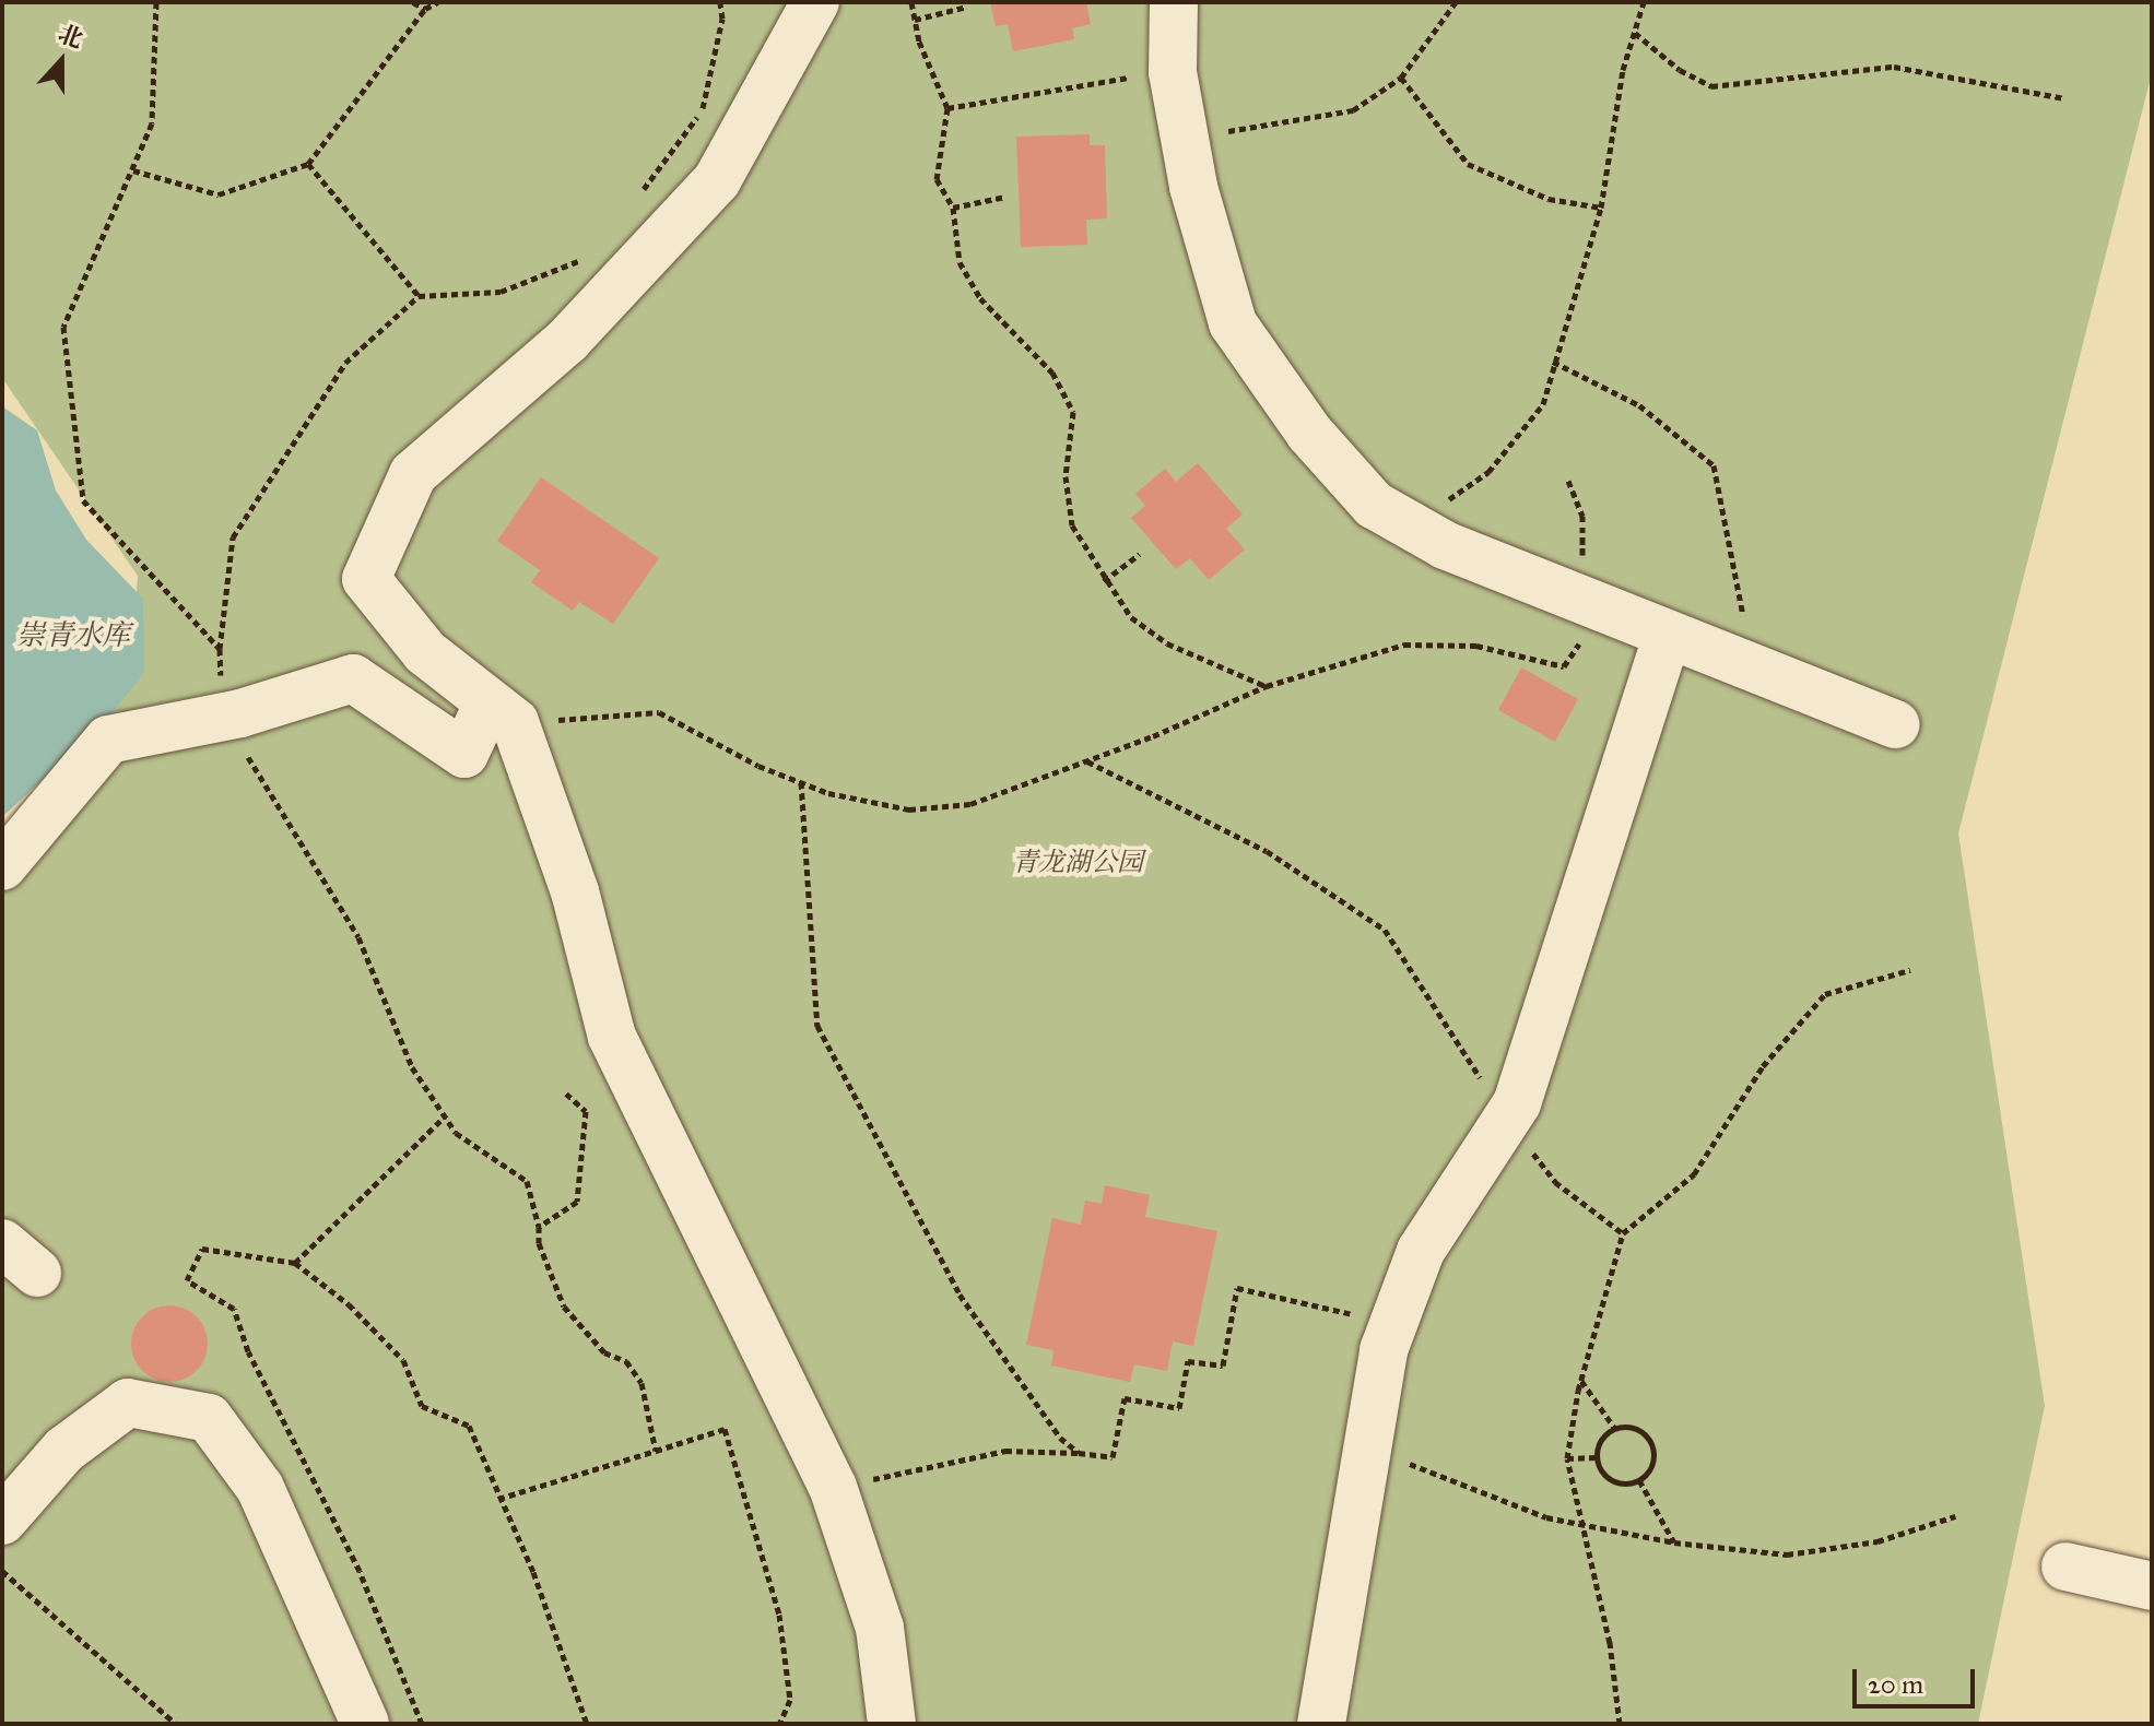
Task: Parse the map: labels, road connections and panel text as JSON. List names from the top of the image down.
{
  "water": ["崇青水库"],
  "parks": ["青龙湖公园"],
  "scale_bar": "20 m",
  "north": "top"
}
